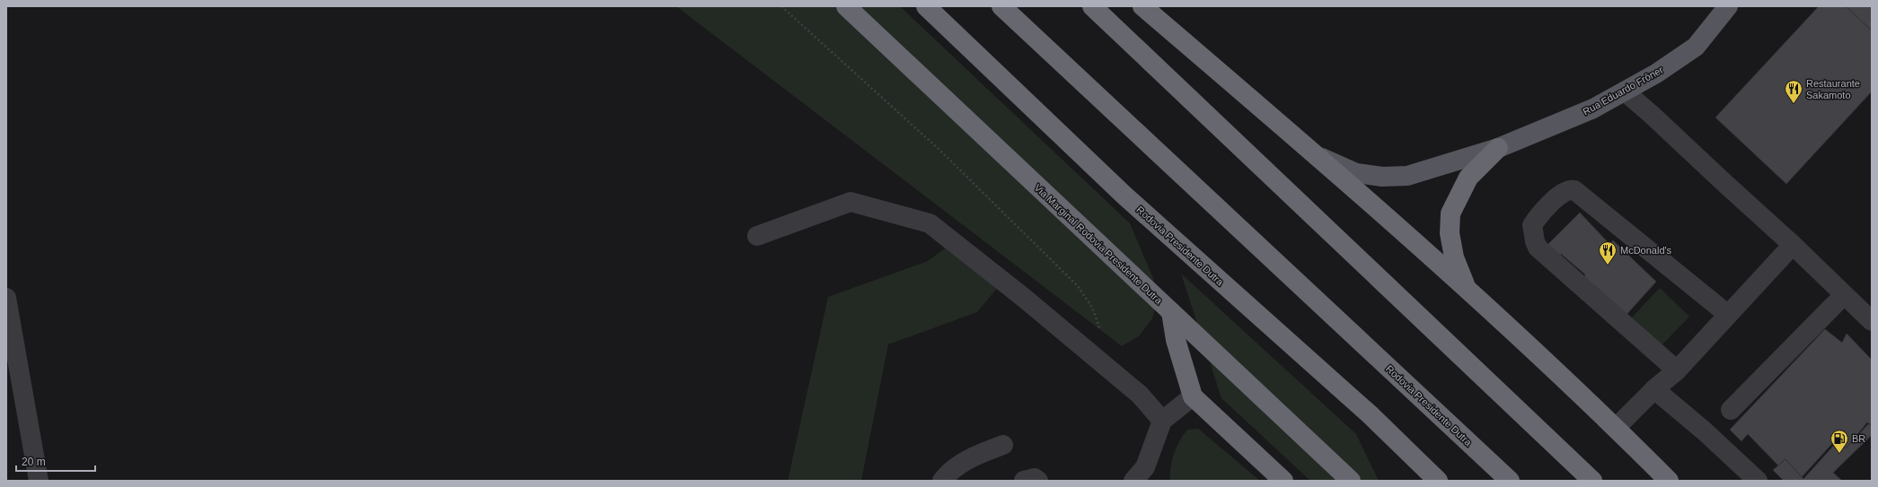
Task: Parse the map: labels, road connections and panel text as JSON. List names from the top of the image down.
{
  "streets": {
    "highway": ["Via Marginal Rodovia Presidente Dutra", "Rodovia Presidente Dutra"],
    "main road": ["Rua Eduardo Frôner"]
  },
  "places": {
    "restaurant": ["Restaurante Sakamoto", "McDonald's"],
    "fuel station": ["BR"]
  },
  "scale_bar": "20 m"
}
